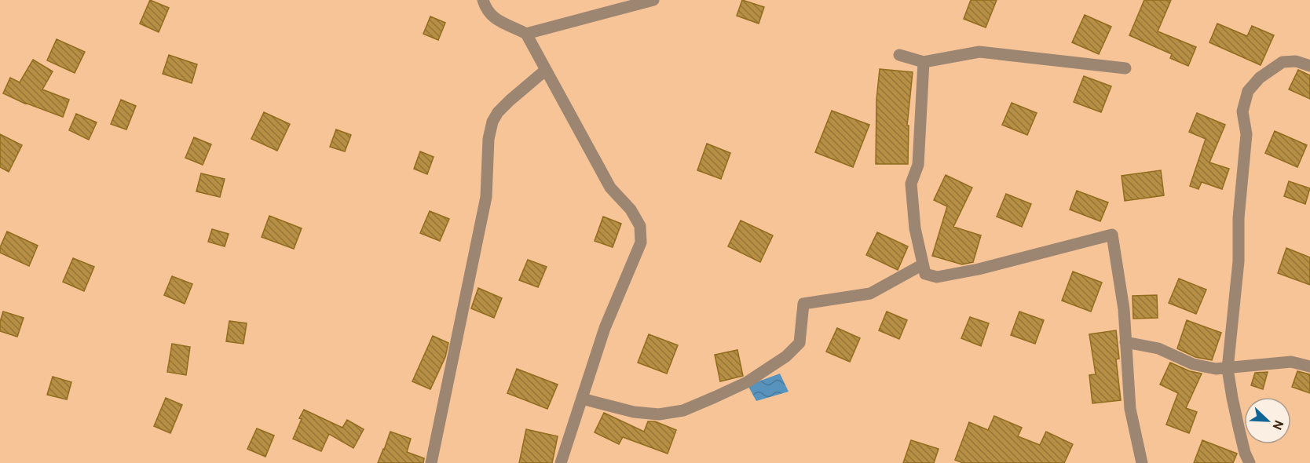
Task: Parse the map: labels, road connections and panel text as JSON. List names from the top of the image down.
{
  "north": "bottom right"
}
